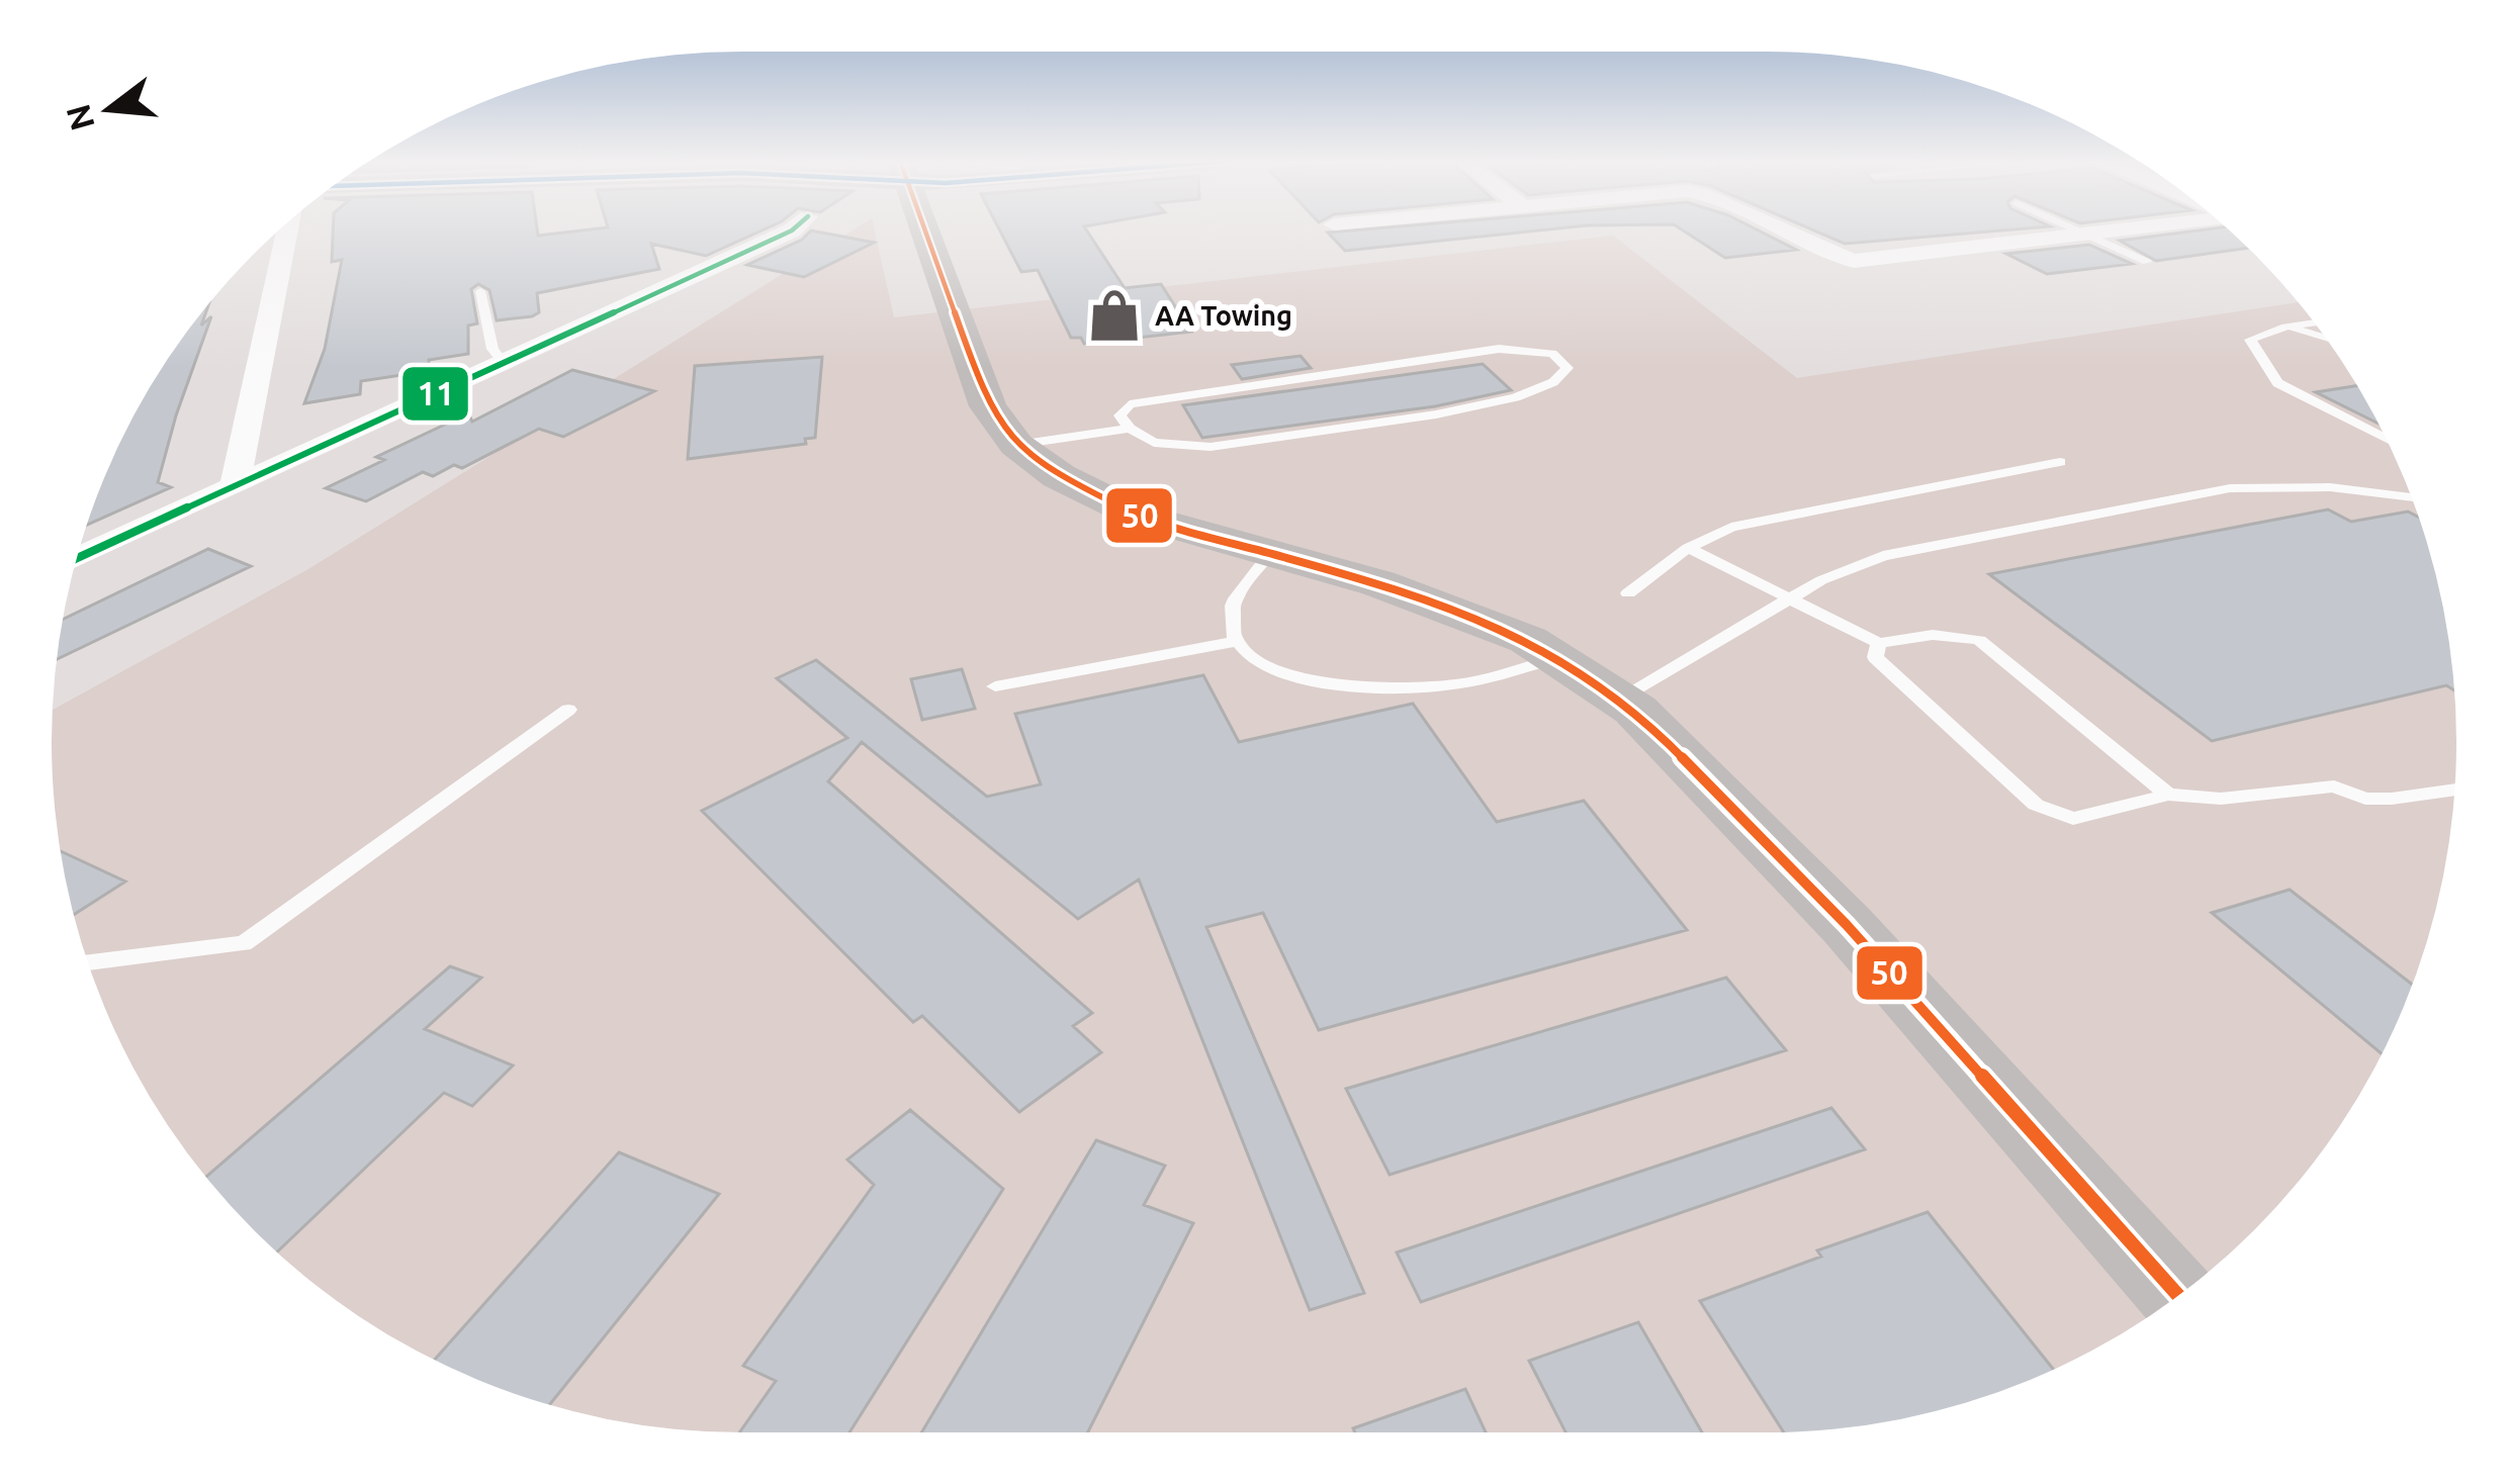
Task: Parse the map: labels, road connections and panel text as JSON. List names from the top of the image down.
{
  "places": {
    "shop": ["AA Towing"]
  },
  "lines": ["transit line 50", "transit line 11"],
  "north": "left"
}
